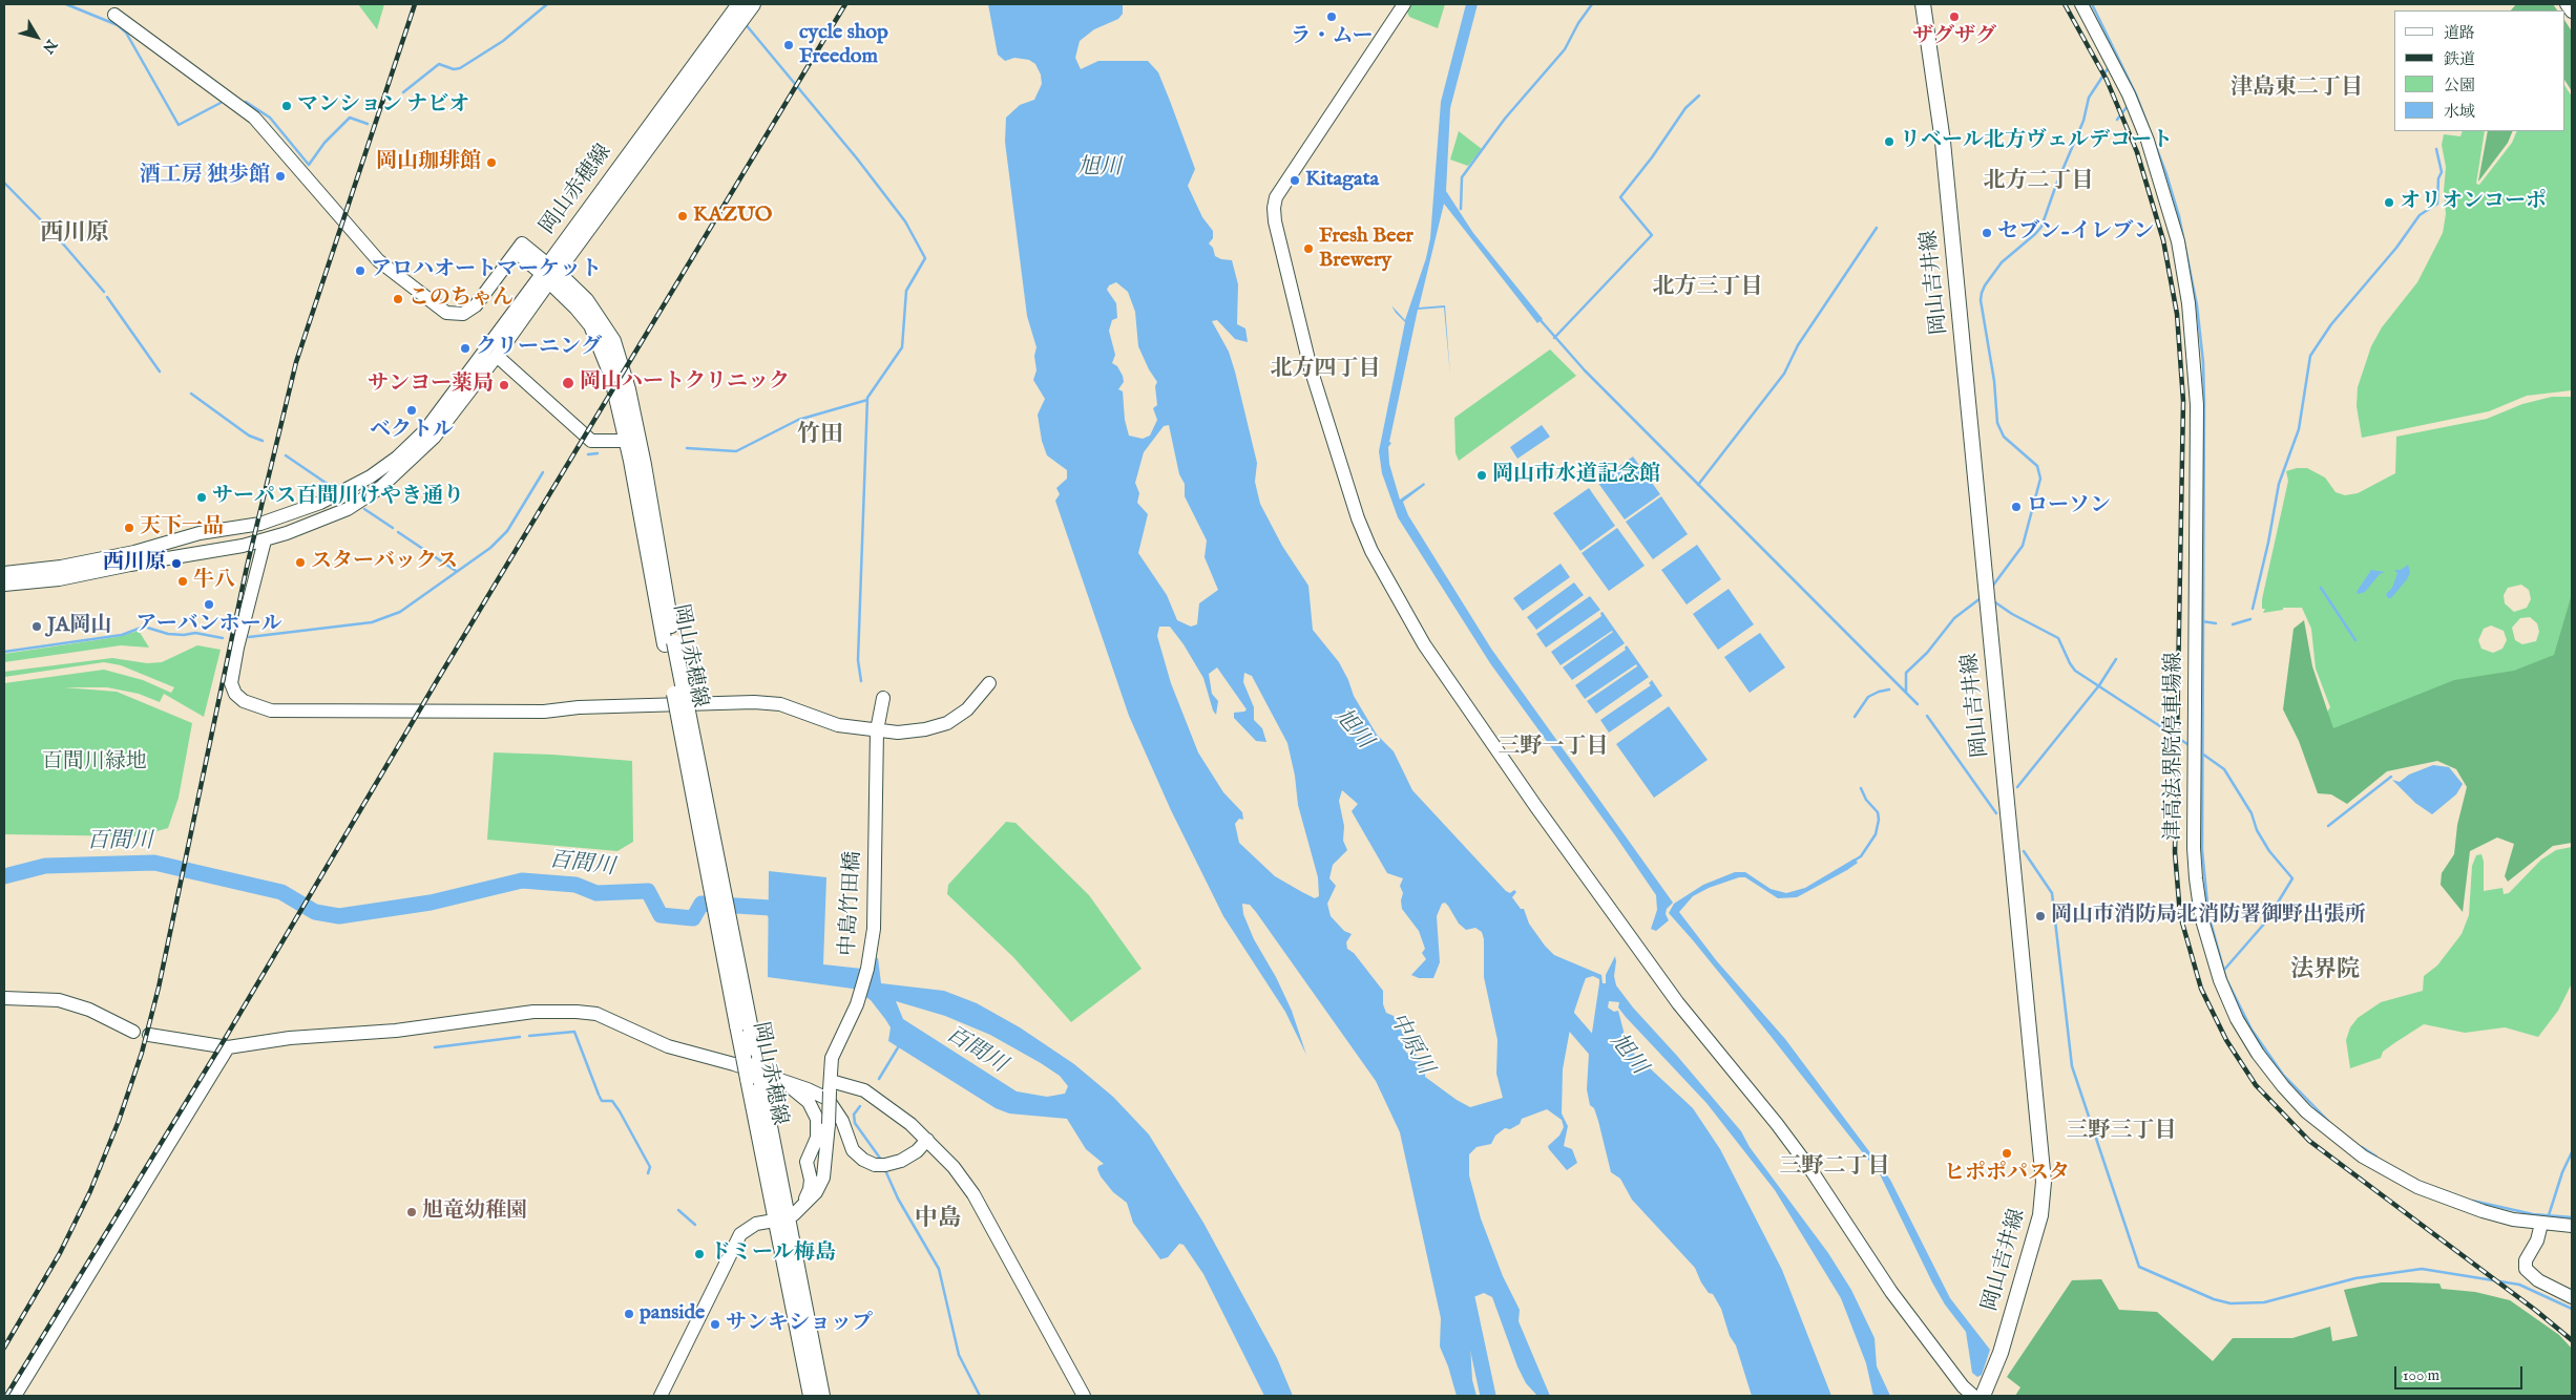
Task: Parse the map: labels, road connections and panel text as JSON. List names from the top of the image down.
{
  "streets": {
    "main road": ["岡山赤穂線", "岡山吉井線"],
    "street": ["津高法界院停車場線", "中島竹田橋"]
  },
  "districts": [
    "津島東二丁目",
    "北方二丁目",
    "西川原",
    "北方三丁目",
    "北方四丁目",
    "竹田",
    "三野一丁目",
    "法界院",
    "三野三丁目",
    "三野二丁目",
    "中島"
  ],
  "water": ["旭川", "百間川", "中原川"],
  "parks": ["百間川緑地"],
  "places": [
    "ラ・ムー",
    "ザグザグ",
    "cycle shop Freedom",
    "マンション ナビオ",
    "リベール北方ヴェルデコート",
    "岡山珈琲館",
    "酒工房 独歩館",
    "Kitagata",
    "オリオンコーポ",
    "KAZUO",
    "セブン-イレブン",
    "Fresh Beer Brewery",
    "アロハオートマーケット",
    "このちゃん",
    "クリーニング",
    "岡山ハートクリニック",
    "サンヨー薬局",
    "ベクトル",
    "岡山市水道記念館",
    "サーパス百間川けやき通り",
    "ローソン",
    "天下一品",
    "スターバックス",
    "西川原",
    "牛八",
    "アーバンホール",
    "JA岡山",
    "岡山市消防局北消防署御野出張所",
    "ヒポポパスタ",
    "旭竜幼稚園",
    "ドミール梅島",
    "panside",
    "サンキショップ"
  ],
  "legend": [
    "道路",
    "鉄道",
    "公園",
    "水域"
  ],
  "scale_bar": "100 m",
  "north": "bottom right"
}
